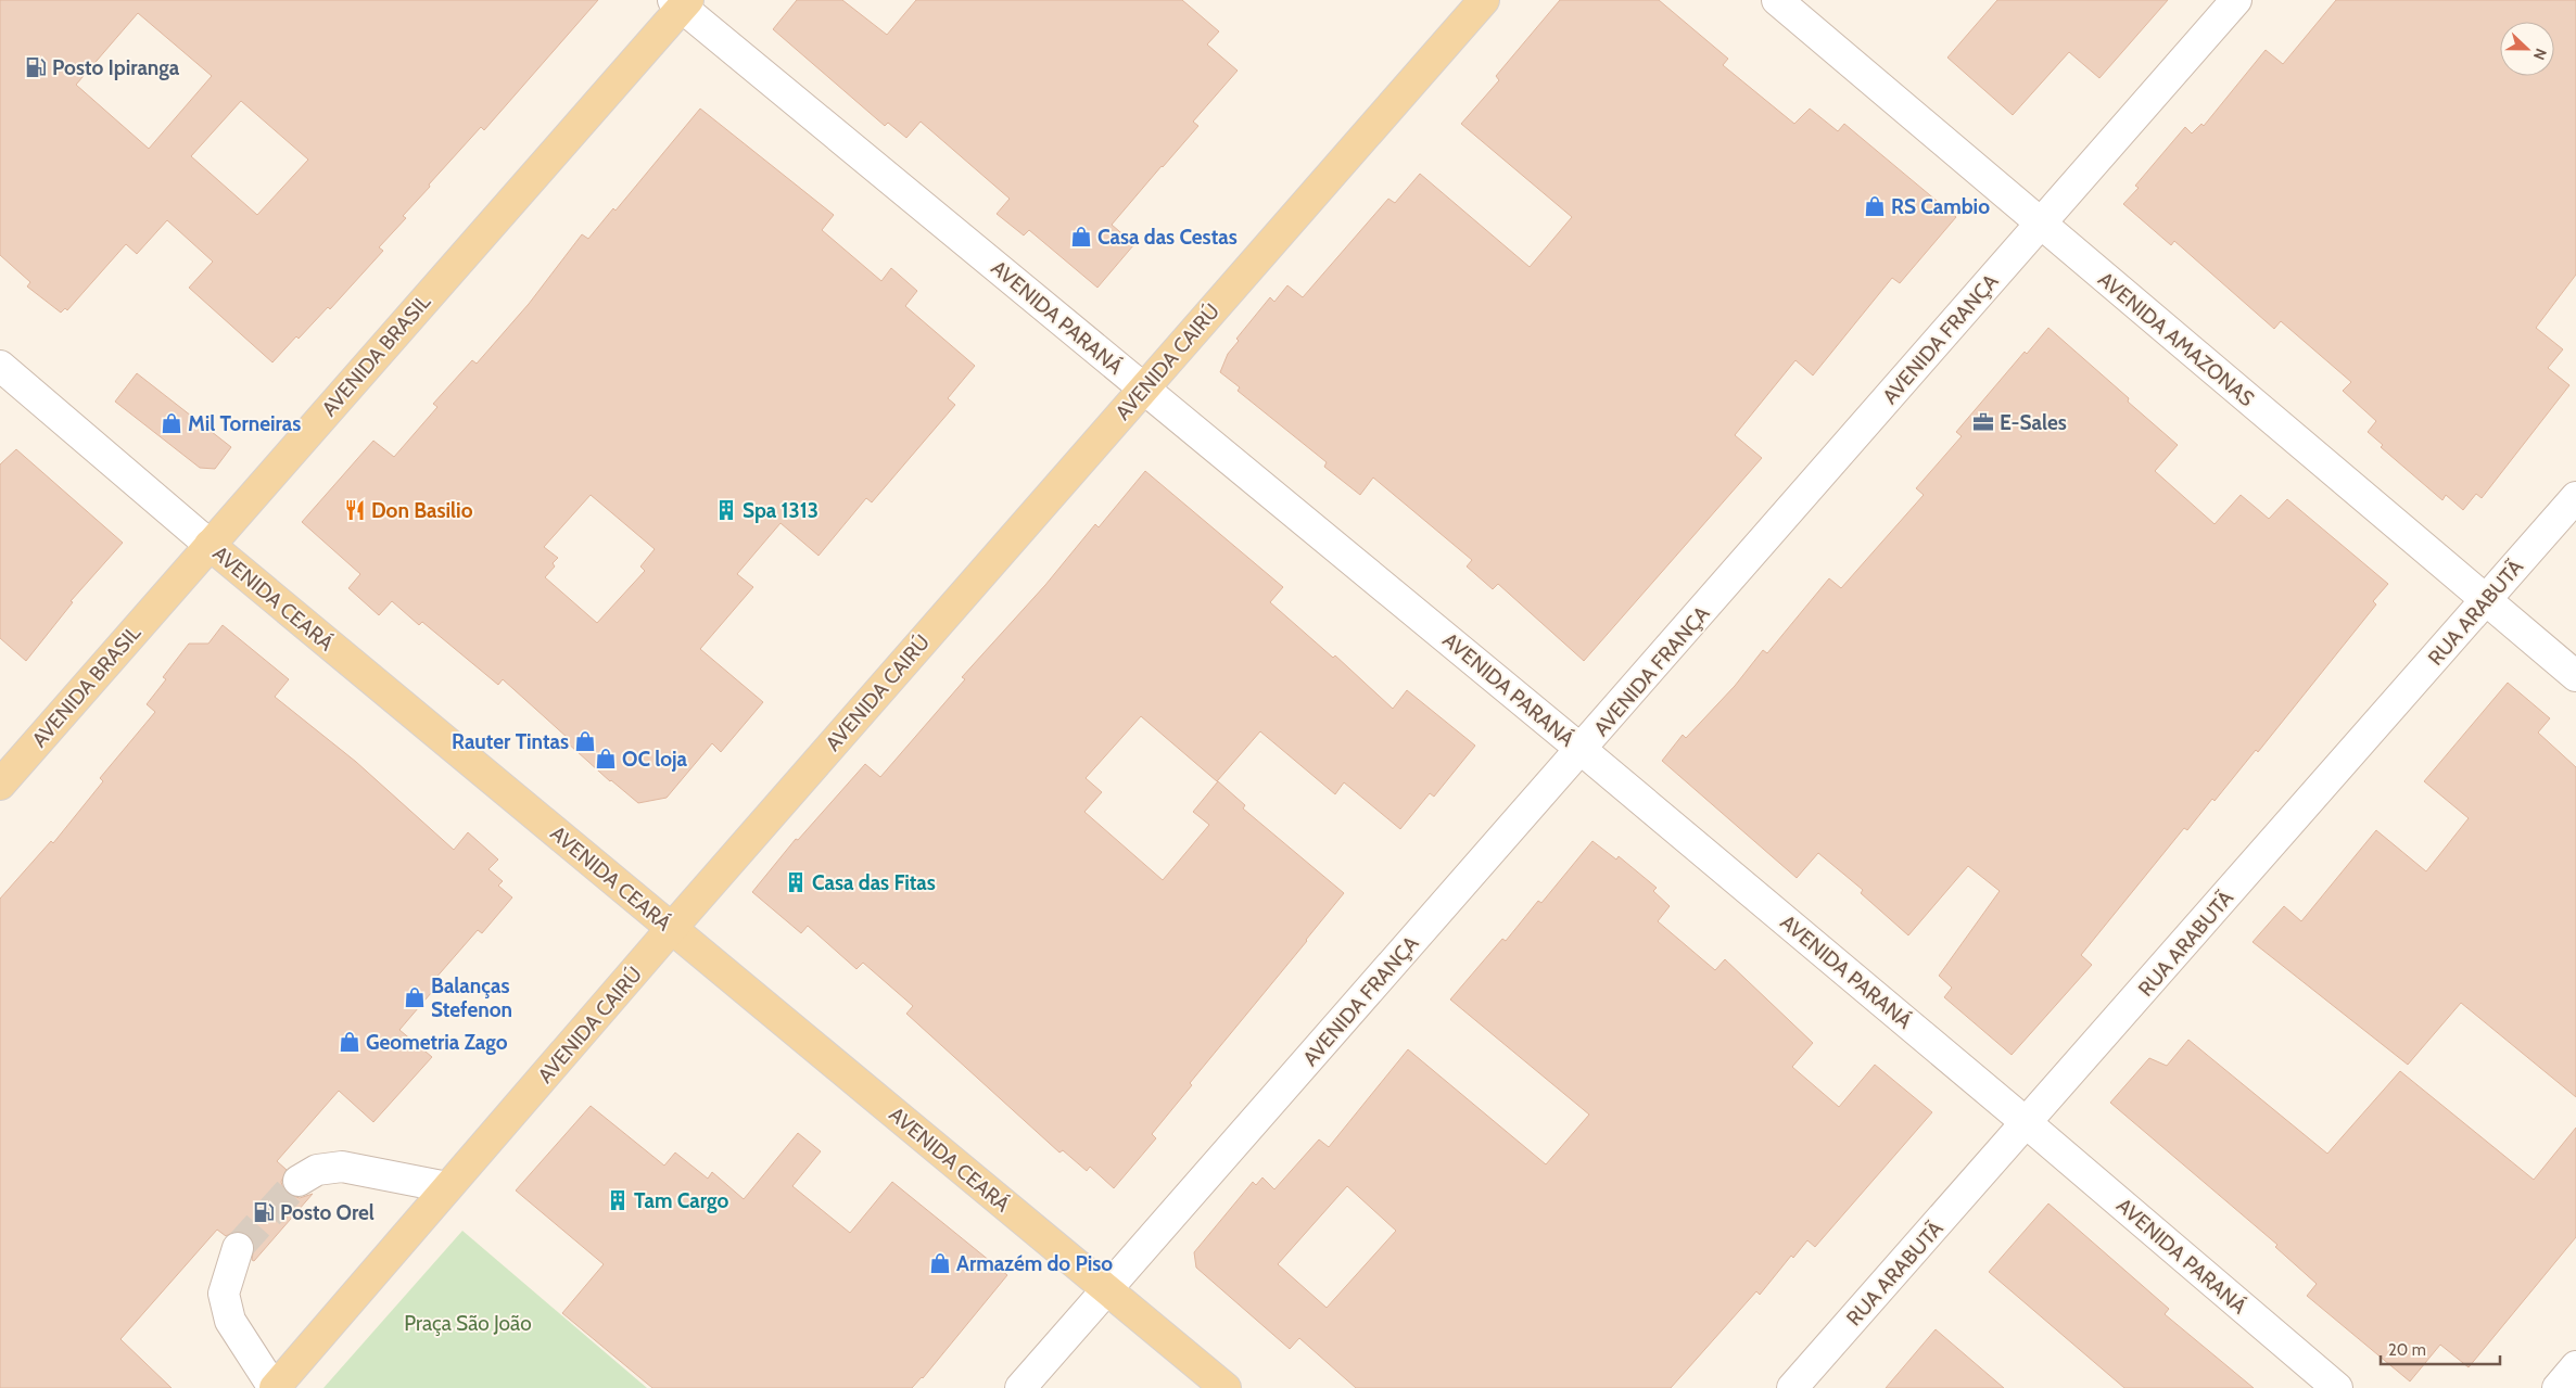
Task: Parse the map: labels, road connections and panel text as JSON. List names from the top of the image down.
{
  "streets": {
    "main road": ["AVENIDA BRASIL", "AVENIDA CAIRÚ", "AVENIDA CEARÁ"],
    "street": [
      "AVENIDA PARANÁ",
      "AVENIDA FRANÇA",
      "AVENIDA AMAZONAS",
      "RUA ARABUTÃ"
    ]
  },
  "crossings": [
    ["AVENIDA PARANÁ", "AVENIDA FRANÇA"],
    ["AVENIDA PARANÁ", "AVENIDA BRASIL"],
    ["AVENIDA PARANÁ", "AVENIDA CAIRÚ"],
    ["AVENIDA PARANÁ", "RUA ARABUTÃ"],
    ["AVENIDA FRANÇA", "AVENIDA AMAZONAS"],
    ["AVENIDA FRANÇA", "AVENIDA CEARÁ"],
    ["AVENIDA AMAZONAS", "RUA ARABUTÃ"],
    ["AVENIDA BRASIL", "AVENIDA CEARÁ"],
    ["AVENIDA CAIRÚ", "AVENIDA CEARÁ"]
  ],
  "parks": ["Praça São João"],
  "places": {
    "fuel station": ["Posto Ipiranga", "Posto Orel"],
    "shop": [
      "RS Cambio",
      "Casa das Cestas",
      "Mil Torneiras",
      "Rauter Tintas",
      "OC loja",
      "Balanças Stefenon",
      "Geometria Zago",
      "Armazém do Piso"
    ],
    "office": ["E-Sales"],
    "restaurant": ["Don Basilio"],
    "building": ["Spa 1313", "Casa das Fitas", "Tam Cargo"]
  },
  "scale_bar": "20 m",
  "north": "right"
}
